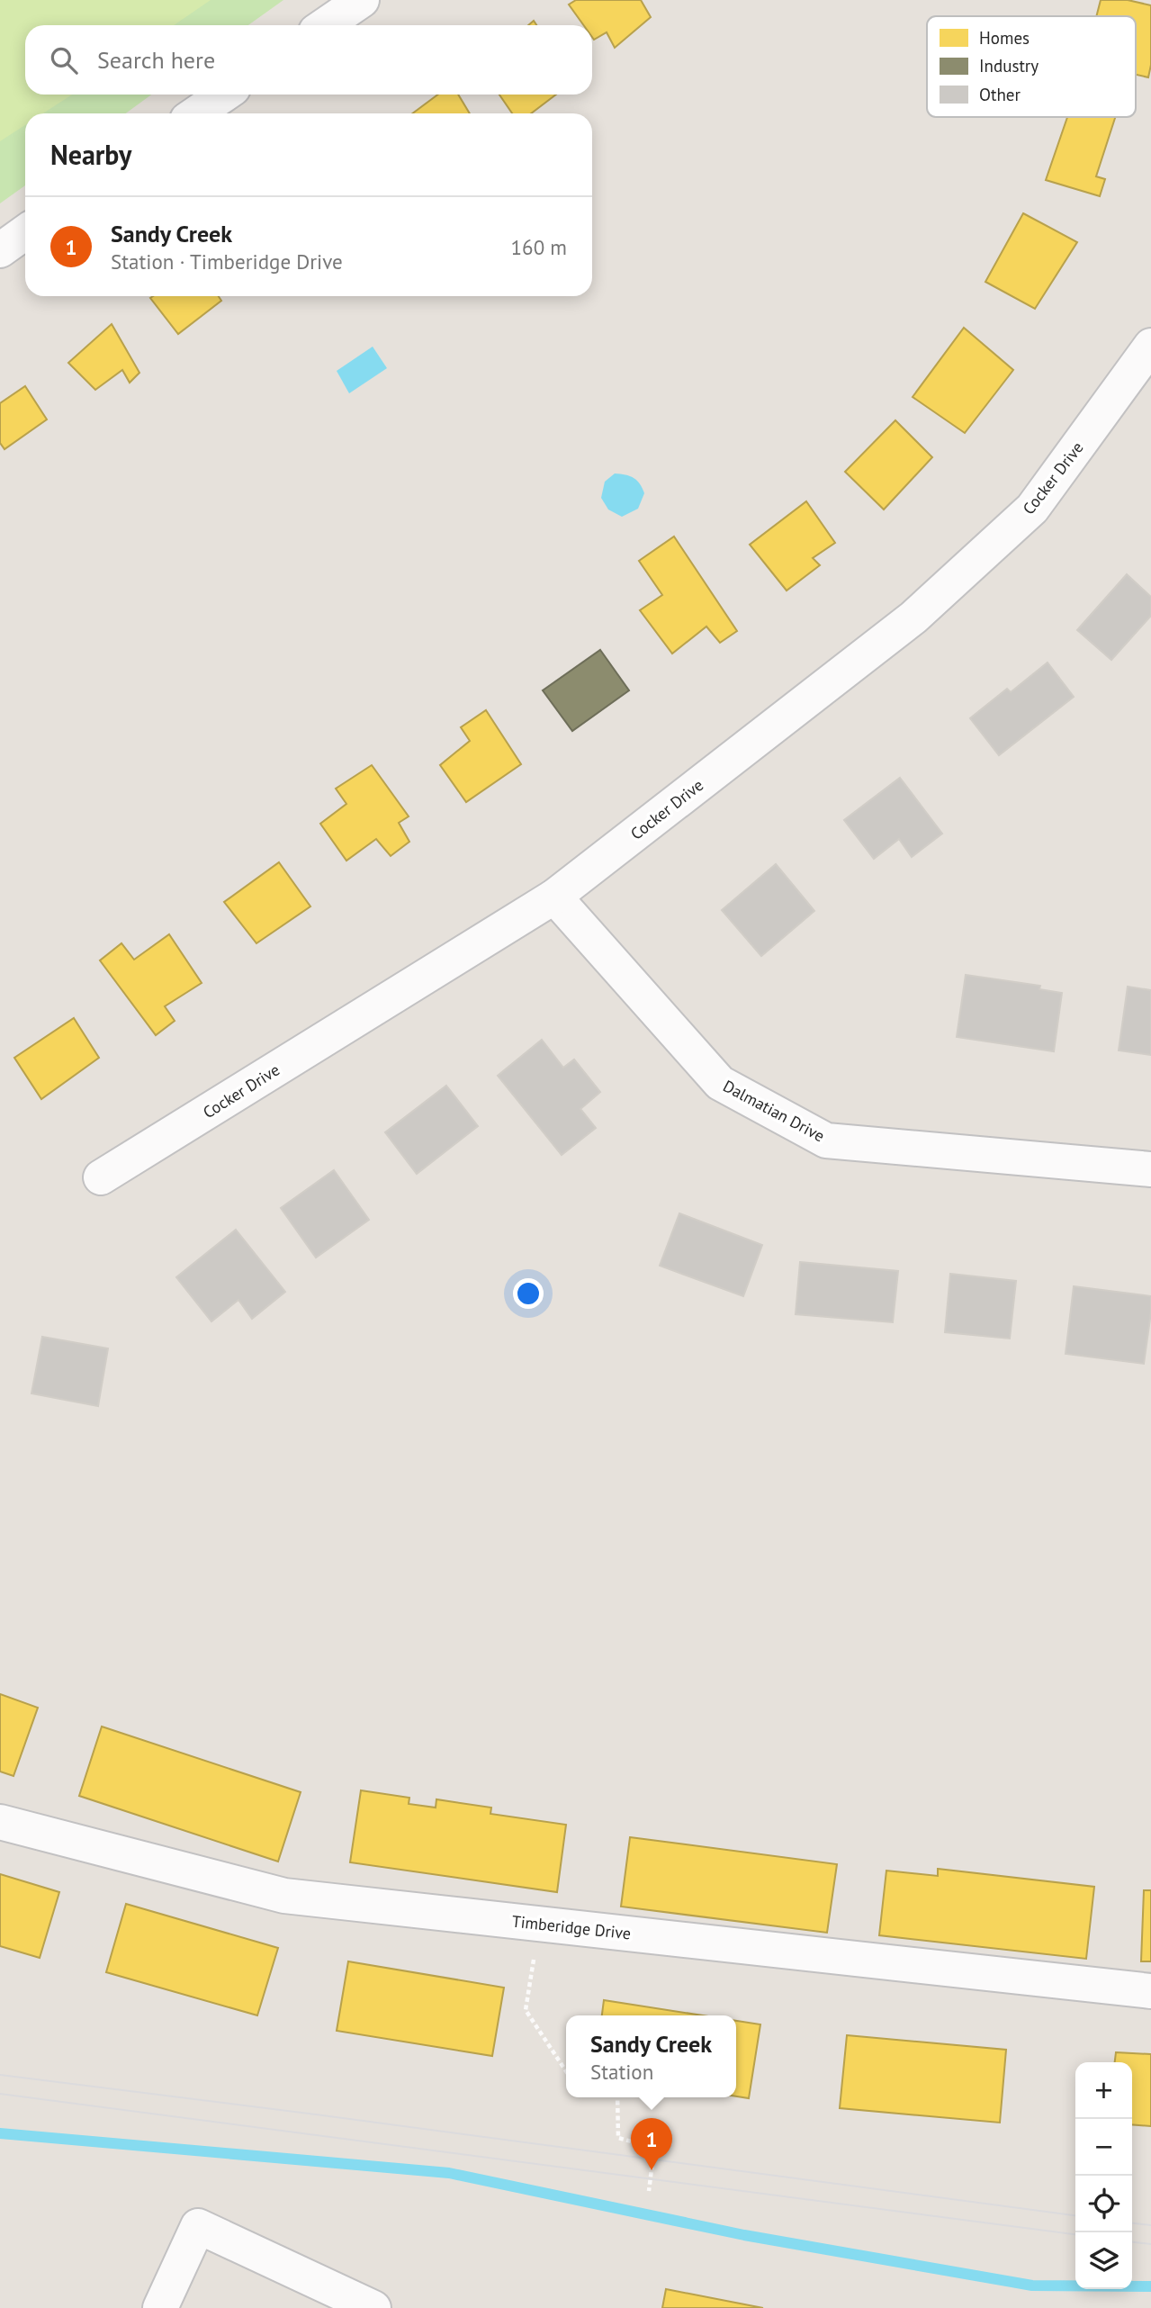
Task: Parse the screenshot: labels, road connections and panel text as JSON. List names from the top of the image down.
{
  "streets": {
    "street": ["Cocker Drive", "Dalmatian Drive", "Timberidge Drive"]
  },
  "crossings": [
    ["Cocker Drive", "Dalmatian Drive"]
  ],
  "legend": ["Homes", "Industry", "Other"],
  "page": {
    "search": "Search here",
    "heading": "Nearby",
    "list": [
      {
        "mark": "1",
        "name": "Sandy Creek",
        "note": "Station · Timberidge Drive",
        "value": "160 m"
      }
    ],
    "popup": ["Sandy Creek", "Station"],
    "map_buttons": ["+", "−"],
    "pins": "1"
  }
}
